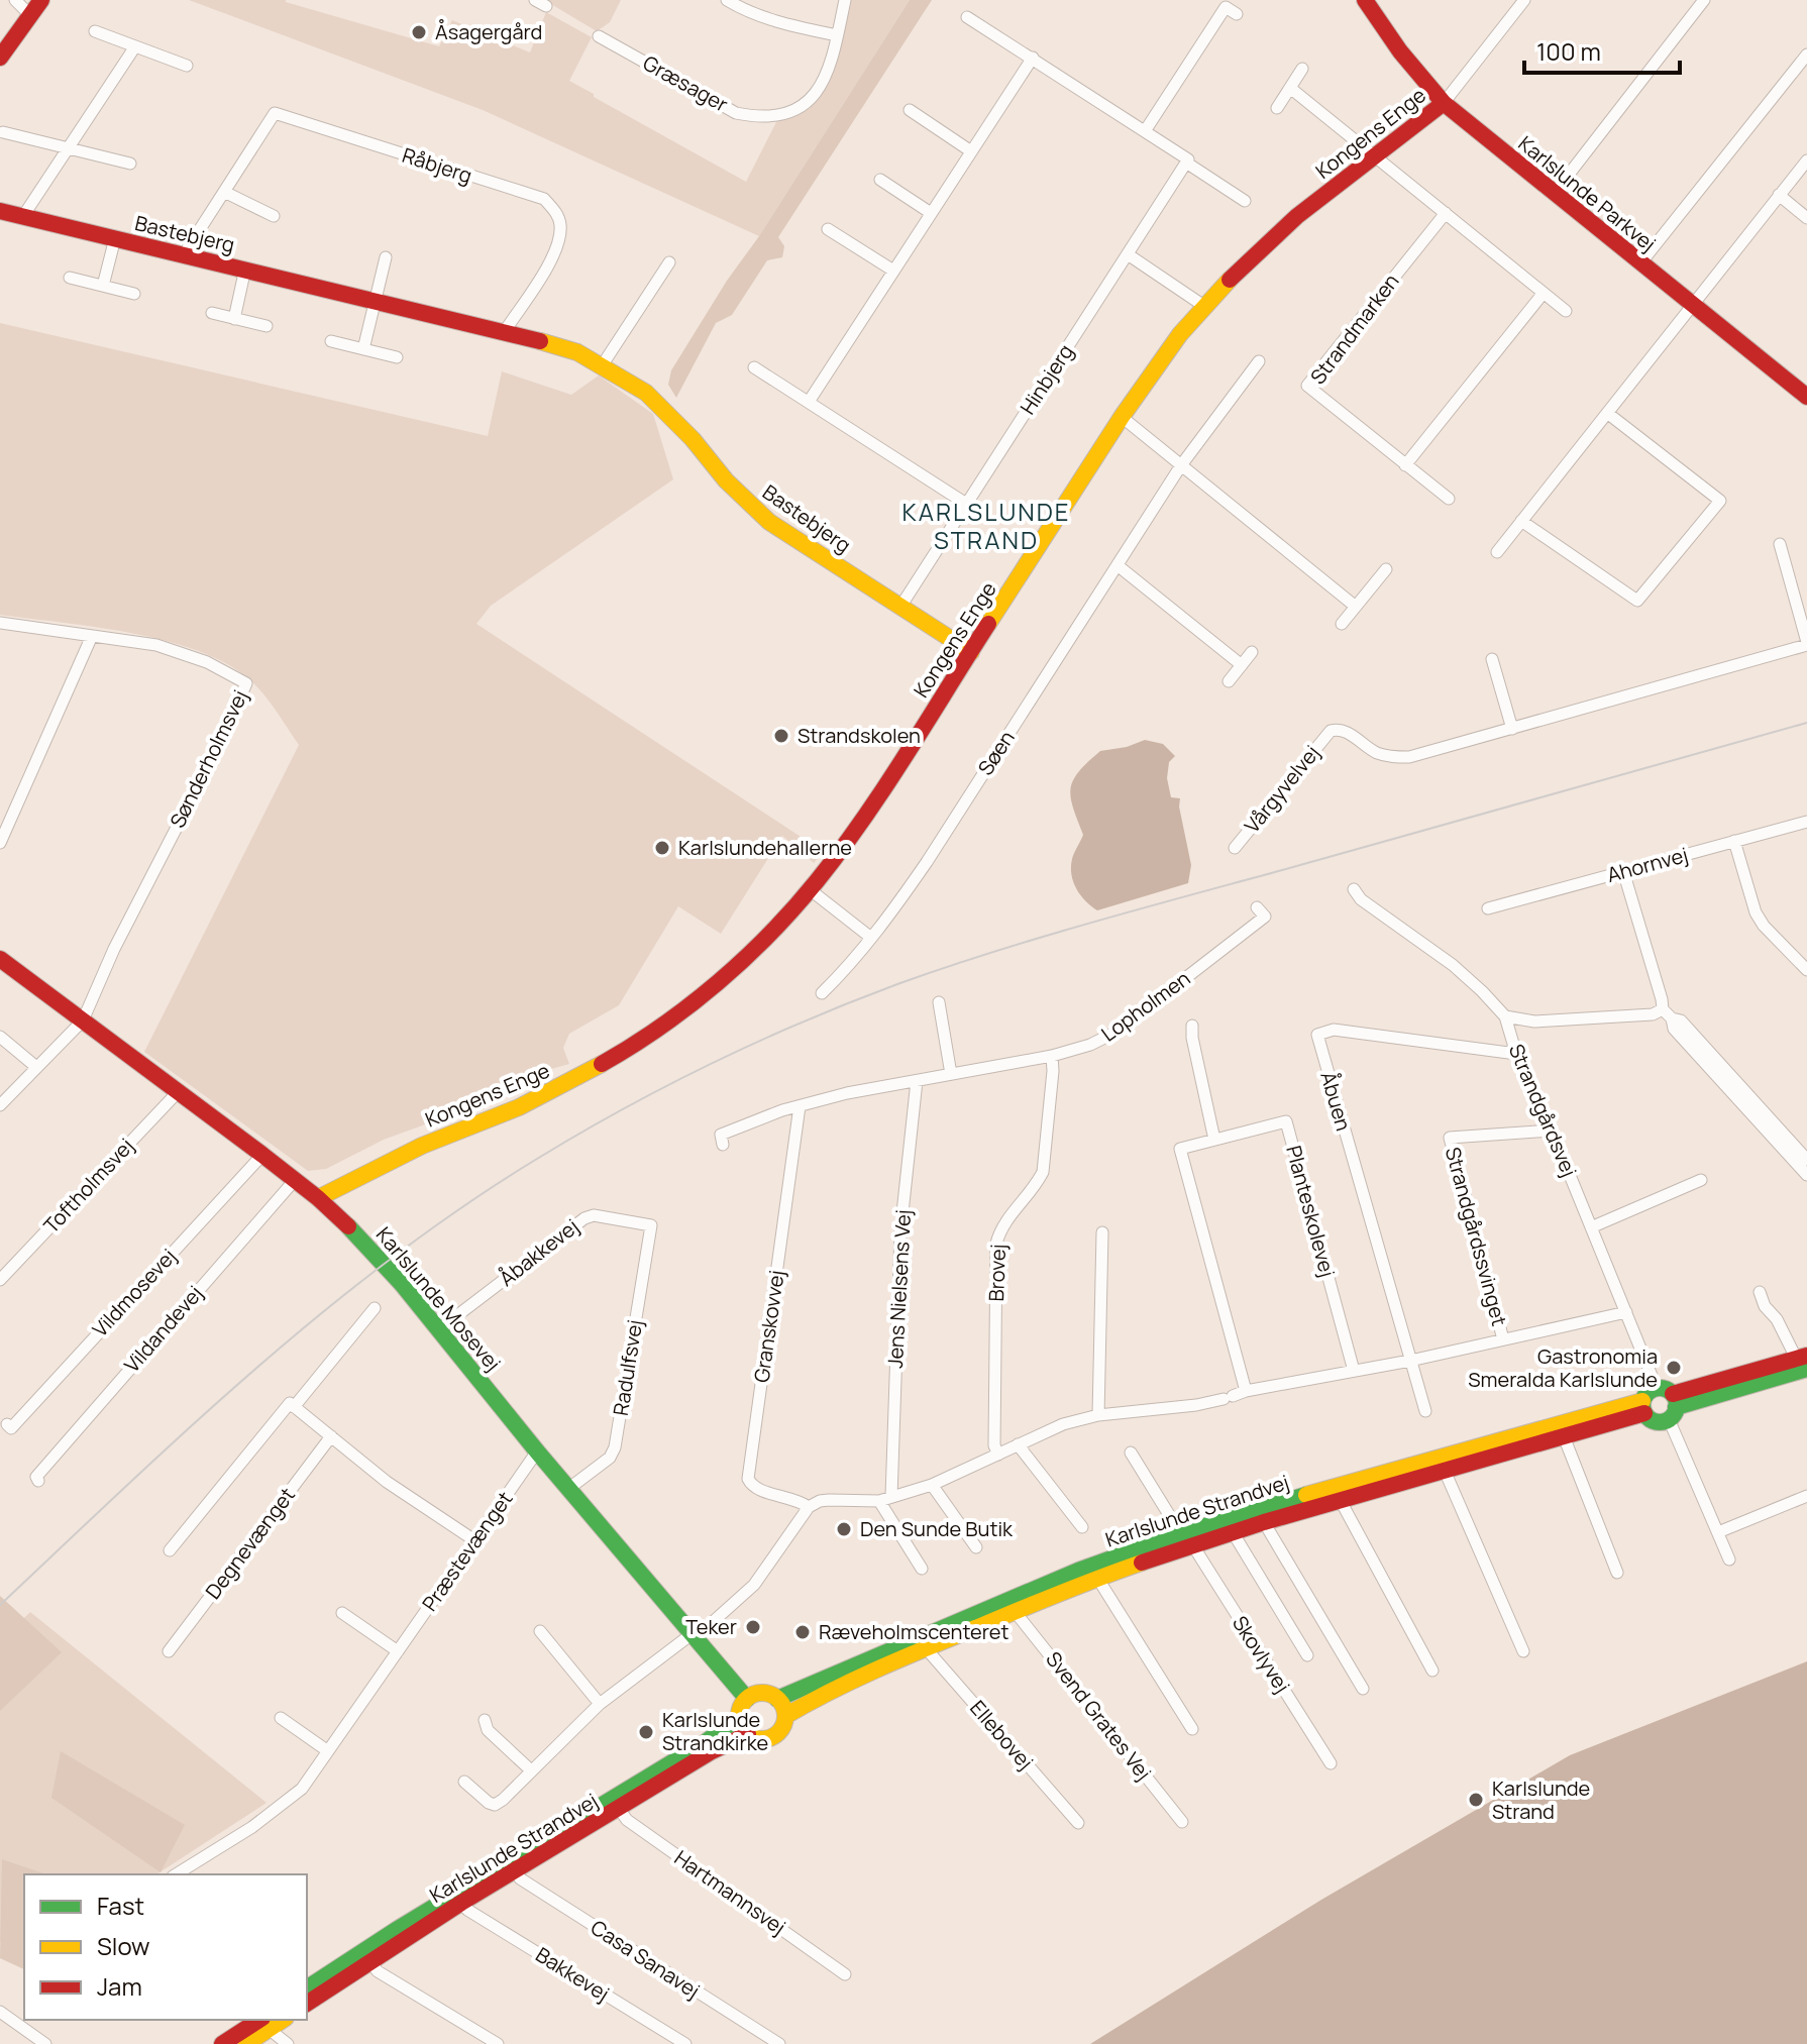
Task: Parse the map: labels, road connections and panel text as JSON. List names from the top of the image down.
{
  "streets": {
    "street": [
      "Græsager",
      "Kongens Enge",
      "Råbjerg",
      "Karlslunde Parkvej",
      "Bastebjerg",
      "Strandmarken",
      "Hinbjerg",
      "Søen",
      "Sønderholmsvej",
      "Vårgyvelvej",
      "Ahornvej",
      "Lopholmen",
      "Åbuen",
      "Strandgårdsvej",
      "Toftholmsvej",
      "Planteskolevej",
      "Strandgårdssvinget",
      "Åbakkevej",
      "Brovej",
      "Jens Nielsens Vej",
      "Vildmosevej",
      "Karlslunde Mosevej",
      "Granskovvej",
      "Vildandevej",
      "Radulfsvej",
      "Karlslunde Strandvej",
      "Degnevænget",
      "Præstevænget",
      "Skovlyvej",
      "Svend Grates Vej",
      "Ellebovej",
      "Hartmannsvej",
      "Casa Sanavej",
      "Bakkevej"
    ]
  },
  "crossings": [
    ["Kongens Enge", "Karlslunde Parkvej"],
    ["Kongens Enge", "Bastebjerg"],
    ["Kongens Enge", "Karlslunde Mosevej"],
    ["Råbjerg", "Bastebjerg"],
    ["Bastebjerg", "Hinbjerg"],
    ["Sønderholmsvej", "Karlslunde Mosevej"],
    ["Lopholmen", "Brovej"],
    ["Lopholmen", "Jens Nielsens Vej"],
    ["Lopholmen", "Granskovvej"],
    ["Åbuen", "Strandgårdsvej"],
    ["Strandgårdsvej", "Strandgårdssvinget"],
    ["Toftholmsvej", "Karlslunde Mosevej"],
    ["Åbakkevej", "Karlslunde Mosevej"],
    ["Åbakkevej", "Radulfsvej"],
    ["Vildmosevej", "Karlslunde Mosevej"],
    ["Karlslunde Mosevej", "Vildandevej"],
    ["Karlslunde Mosevej", "Radulfsvej"],
    ["Karlslunde Mosevej", "Karlslunde Strandvej"],
    ["Karlslunde Mosevej", "Præstevænget"],
    ["Karlslunde Strandvej", "Skovlyvej"],
    ["Karlslunde Strandvej", "Svend Grates Vej"],
    ["Karlslunde Strandvej", "Ellebovej"],
    ["Karlslunde Strandvej", "Hartmannsvej"],
    ["Karlslunde Strandvej", "Casa Sanavej"],
    ["Karlslunde Strandvej", "Bakkevej"]
  ],
  "districts": ["KARLSLUNDE STRAND"],
  "places": [
    "Åsagergård",
    "Strandskolen",
    "Karlslundehallerne",
    "Gastronomia Smeralda Karlslunde",
    "Den Sunde Butik",
    "Teker",
    "Ræveholmscenteret",
    "Karlslunde Strandkirke",
    "Karlslunde Strand"
  ],
  "legend": ["Fast", "Slow", "Jam"],
  "scale_bar": "100 m"
}
